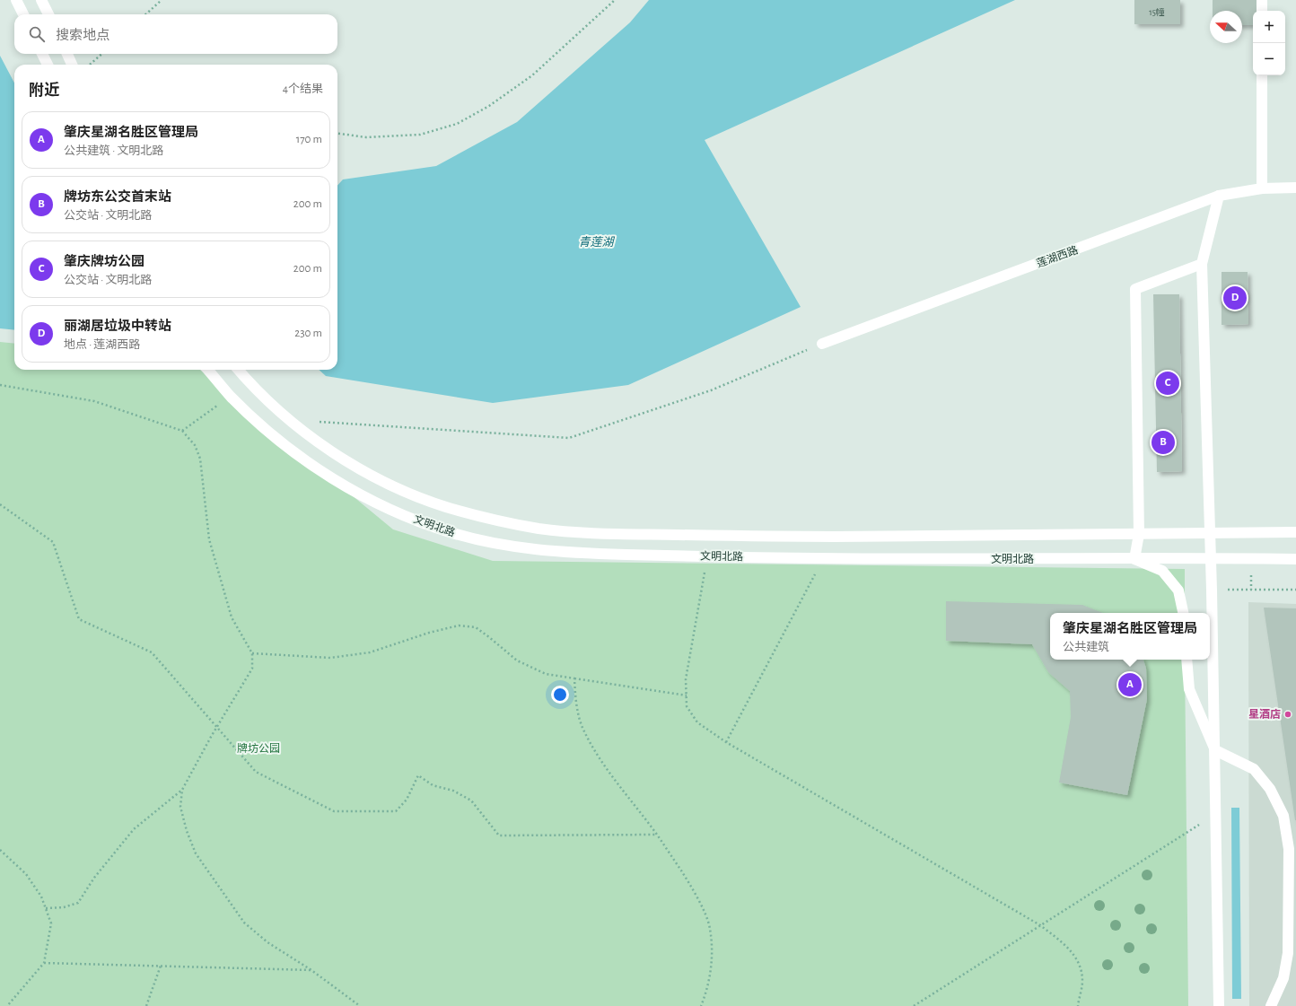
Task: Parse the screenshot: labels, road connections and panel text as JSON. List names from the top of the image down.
{
  "streets": {
    "street": ["莲湖西路", "文明北路"]
  },
  "water": ["青莲湖"],
  "parks": ["牌坊公园"],
  "places": ["星酒店"],
  "house_numbers": ["15幢"],
  "north": "left",
  "page": {
    "map_buttons": ["+", "−"],
    "search": "搜索地点",
    "heading": ["附近", "4个结果"],
    "list": [
      {
        "mark": "A",
        "name": "肇庆星湖名胜区管理局",
        "note": "公共建筑 · 文明北路",
        "value": "170 m"
      },
      {
        "mark": "B",
        "name": "牌坊东公交首末站",
        "note": "公交站 · 文明北路",
        "value": "200 m"
      },
      {
        "mark": "C",
        "name": "肇庆牌坊公园",
        "note": "公交站 · 文明北路",
        "value": "200 m"
      },
      {
        "mark": "D",
        "name": "丽湖居垃圾中转站",
        "note": "地点 · 莲湖西路",
        "value": "230 m"
      }
    ],
    "pins": [
      "D",
      "C",
      "B",
      "A"
    ],
    "popup": ["肇庆星湖名胜区管理局", "公共建筑"]
  }
}
